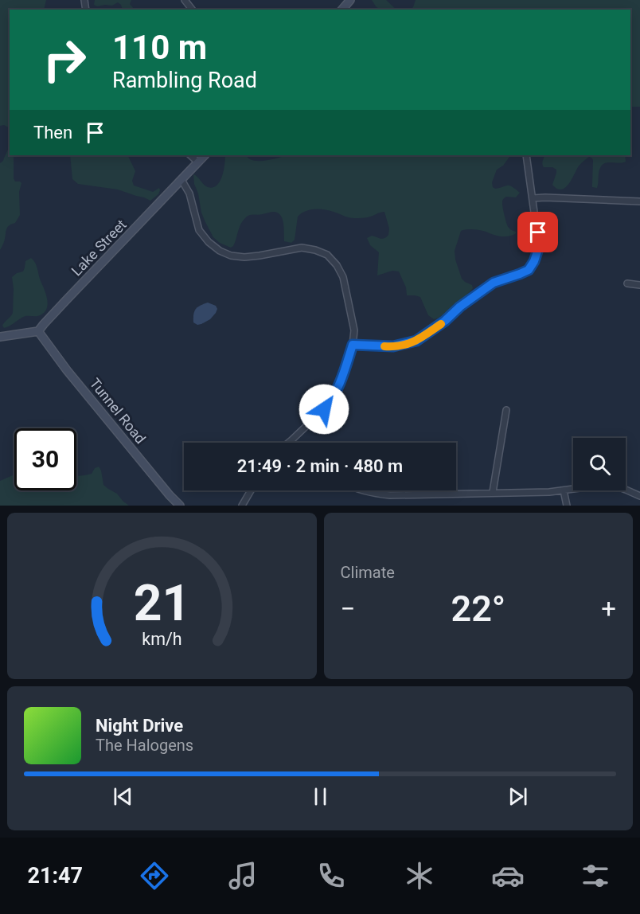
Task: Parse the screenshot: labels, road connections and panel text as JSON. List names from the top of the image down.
{
  "streets": {
    "main road": ["Lake Street", "Tunnel Road"]
  },
  "crossings": [
    ["Lake Street", "Tunnel Road"]
  ],
  "page": {
    "turn": ["110 m", "Rambling Road"],
    "then": "Then",
    "limit": "30",
    "trip": "21:49 · 2 min · 480 m",
    "tile": "Climate",
    "heat": ["−", "22°", "+"],
    "song": ["Night Drive", "The Halogens"],
    "tabs": "21:47",
    "gauge": ["21", "km/h"]
  }
}
